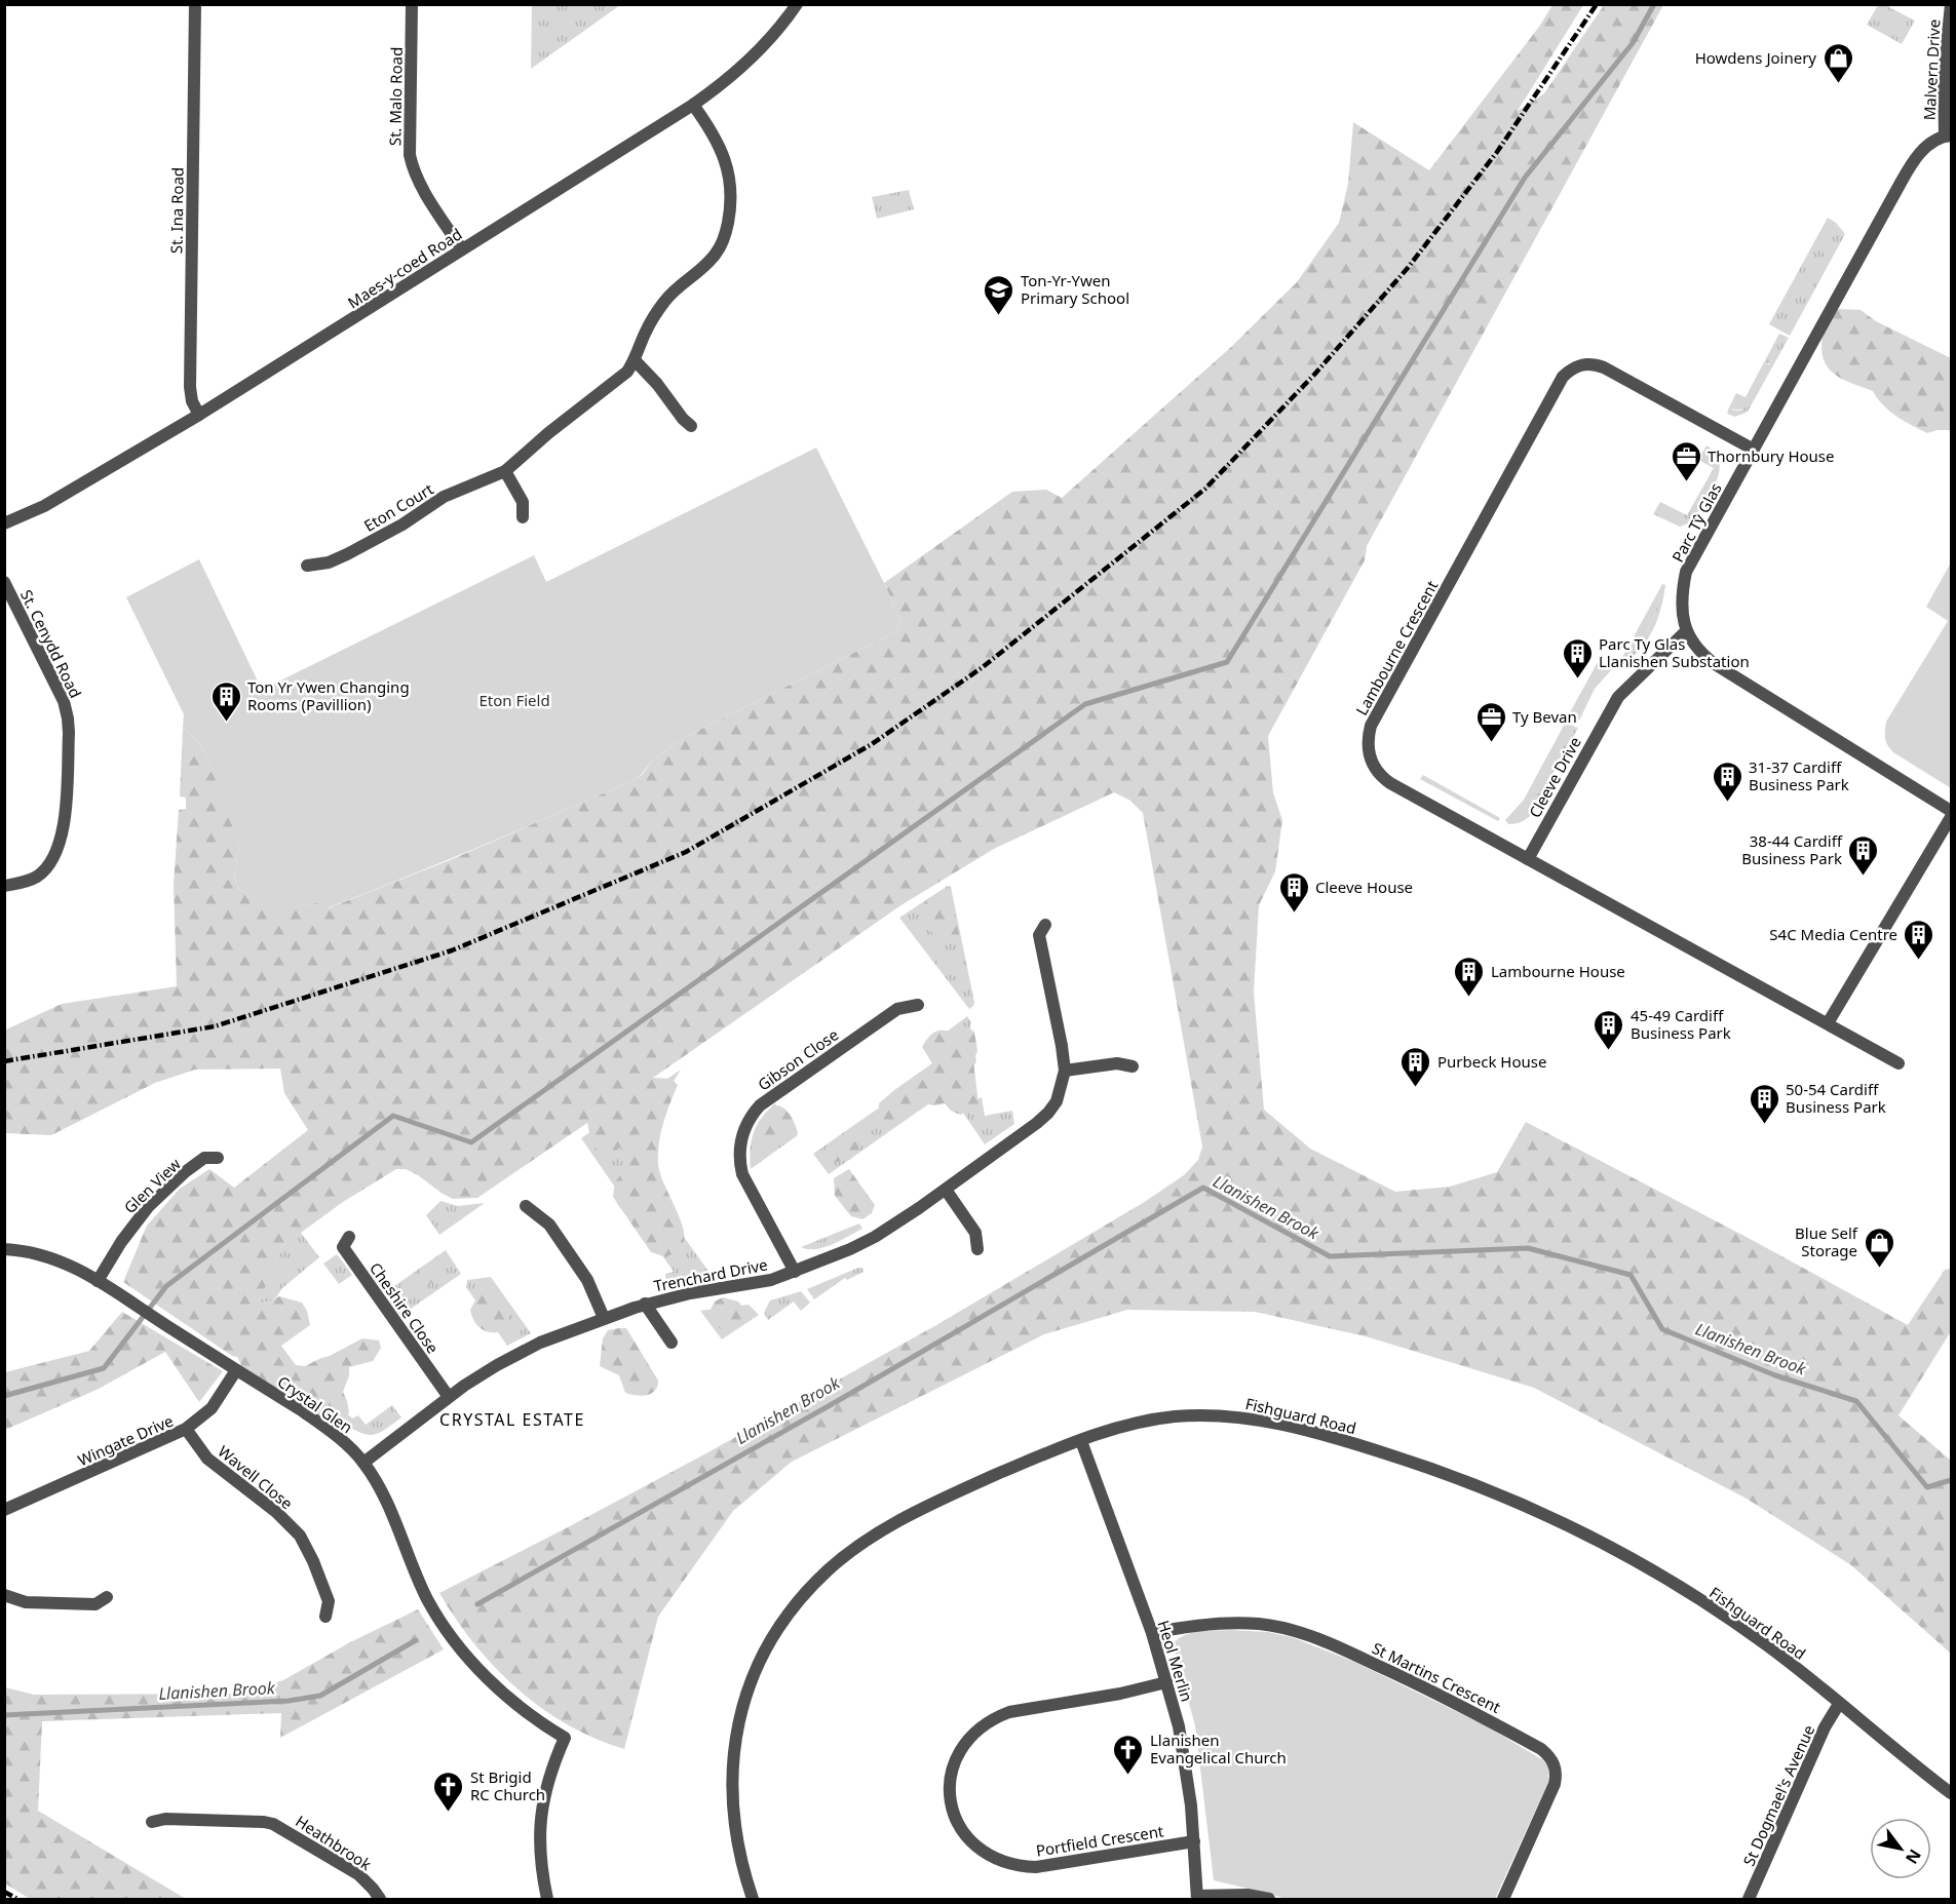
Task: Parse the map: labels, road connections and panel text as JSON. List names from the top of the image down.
{
  "streets": {
    "street": [
      "Malvern Drive",
      "St. Malo Road",
      "St. Ina Road",
      "Maes-y-coed Road",
      "Eton Court",
      "Parc Tŷ Glas",
      "St. Cenydd Road",
      "Lambourne Crescent",
      "Cleeve Drive",
      "Gibson Close",
      "Glen View",
      "Trenchard Drive",
      "Cheshire Close",
      "Crystal Glen",
      "Fishguard Road",
      "Wingate Drive",
      "Wavell Close",
      "Heol Merlin",
      "St Martins Crescent",
      "St Dogmael's Avenue",
      "Portfield Crescent",
      "Heathbrook"
    ]
  },
  "crossings": [
    ["Malvern Drive", "Parc Tŷ Glas"],
    ["St. Malo Road", "Maes-y-coed Road"],
    ["St. Ina Road", "Maes-y-coed Road"],
    ["Maes-y-coed Road", "Eton Court"],
    ["Parc Tŷ Glas", "Lambourne Crescent"],
    ["Parc Tŷ Glas", "Cleeve Drive"],
    ["Lambourne Crescent", "Cleeve Drive"],
    ["Gibson Close", "Trenchard Drive"],
    ["Glen View", "Crystal Glen"],
    ["Trenchard Drive", "Cheshire Close"],
    ["Trenchard Drive", "Crystal Glen"],
    ["Crystal Glen", "Wingate Drive"],
    ["Fishguard Road", "Heol Merlin"],
    ["Fishguard Road", "St Dogmael's Avenue"],
    ["Wingate Drive", "Wavell Close"],
    ["Heol Merlin", "St Martins Crescent"],
    ["Heol Merlin", "Portfield Crescent"]
  ],
  "districts": ["CRYSTAL ESTATE"],
  "water": ["Llanishen Brook"],
  "parks": ["Eton Field"],
  "places": {
    "shop": ["Howdens Joinery", "Blue Self Storage"],
    "school or university": ["Ton-Yr-Ywen Primary School"],
    "office": ["Thornbury House", "Ty Bevan"],
    "building": [
      "Parc Ty Glas Llanishen Substation",
      "Ton Yr Ywen Changing Rooms (Pavillion)",
      "31-37 Cardiff Business Park",
      "38-44 Cardiff Business Park",
      "Cleeve House",
      "S4C Media Centre",
      "Lambourne House",
      "45-49 Cardiff Business Park",
      "Purbeck House",
      "50-54 Cardiff Business Park"
    ],
    "church": ["Llanishen Evangelical Church", "St Brigid RC Church"]
  },
  "north": "bottom right"
}
